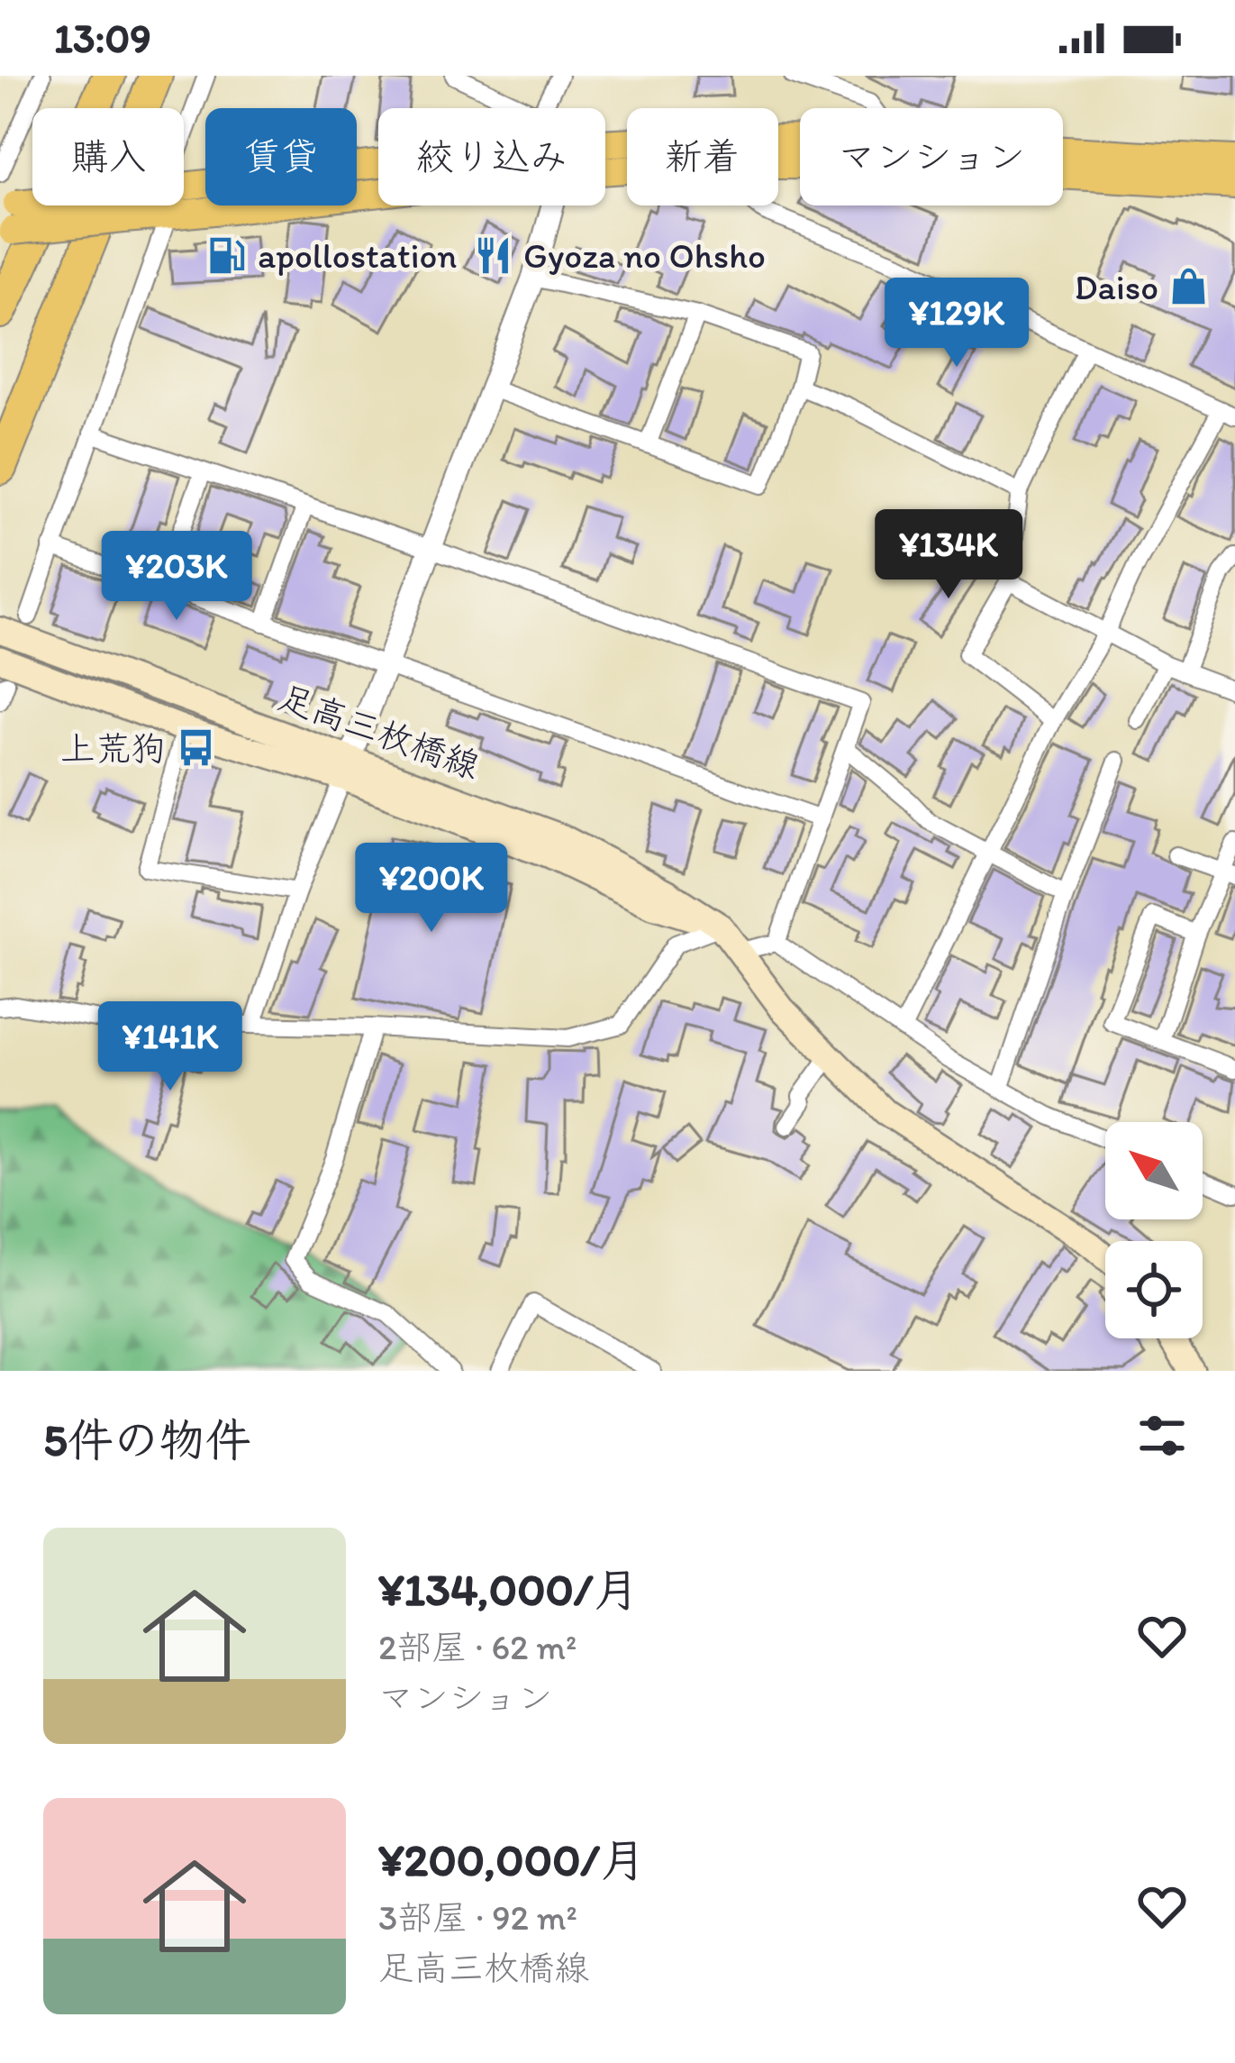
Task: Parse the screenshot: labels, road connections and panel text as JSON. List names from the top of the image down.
{
  "streets": {
    "main road": ["足高三枚橋線"]
  },
  "places": {
    "fuel station": ["apollostation"],
    "restaurant": ["Gyoza no Ohsho"],
    "shop": ["Daiso"],
    "bus stop": ["上荒狗"]
  },
  "north": "top left",
  "page": {
    "status": "13:09",
    "chip": [
      "購入",
      "賃貸",
      "絞り込み",
      "新着",
      "マンション"
    ],
    "price": [
      "¥129K",
      "¥134K",
      "¥203K",
      "¥200K",
      "¥141K"
    ],
    "heading": "5件の物件",
    "list": [
      {
        "name": "¥134,000/月",
        "note": "2部屋 · 62 m² · マンション"
      },
      {
        "name": "¥200,000/月",
        "note": "3部屋 · 92 m² · 足高三枚橋線"
      }
    ]
  }
}
